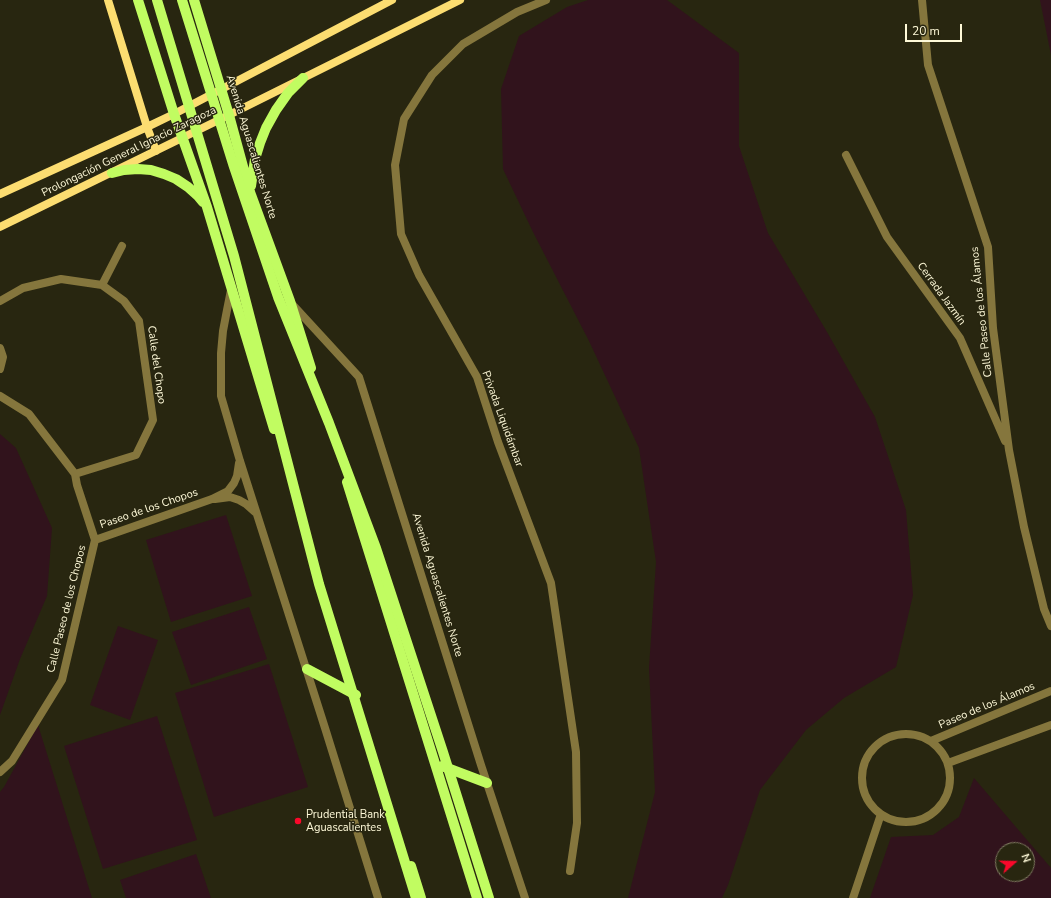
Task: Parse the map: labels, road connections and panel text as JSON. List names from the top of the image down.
{
  "streets": {
    "main road": ["Avenida Aguascalientes Norte"],
    "street": [
      "Prolongación General Ignacio Zaragoza",
      "Cerrada Jazmín",
      "Calle Paseo de los Álamos",
      "Calle del Chopo",
      "Privada Liquidámbar",
      "Paseo de los Chopos",
      "Calle Paseo de los Chopos",
      "Paseo de los Álamos"
    ]
  },
  "crossings": [
    ["Avenida Aguascalientes Norte", "Prolongación General Ignacio Zaragoza"],
    ["Cerrada Jazmín", "Calle Paseo de los Álamos"],
    ["Calle del Chopo", "Calle Paseo de los Chopos"],
    ["Paseo de los Chopos", "Calle Paseo de los Chopos"]
  ],
  "places": ["Prudential Bank Aguascalientes"],
  "scale_bar": "20 m",
  "north": "right"
}
